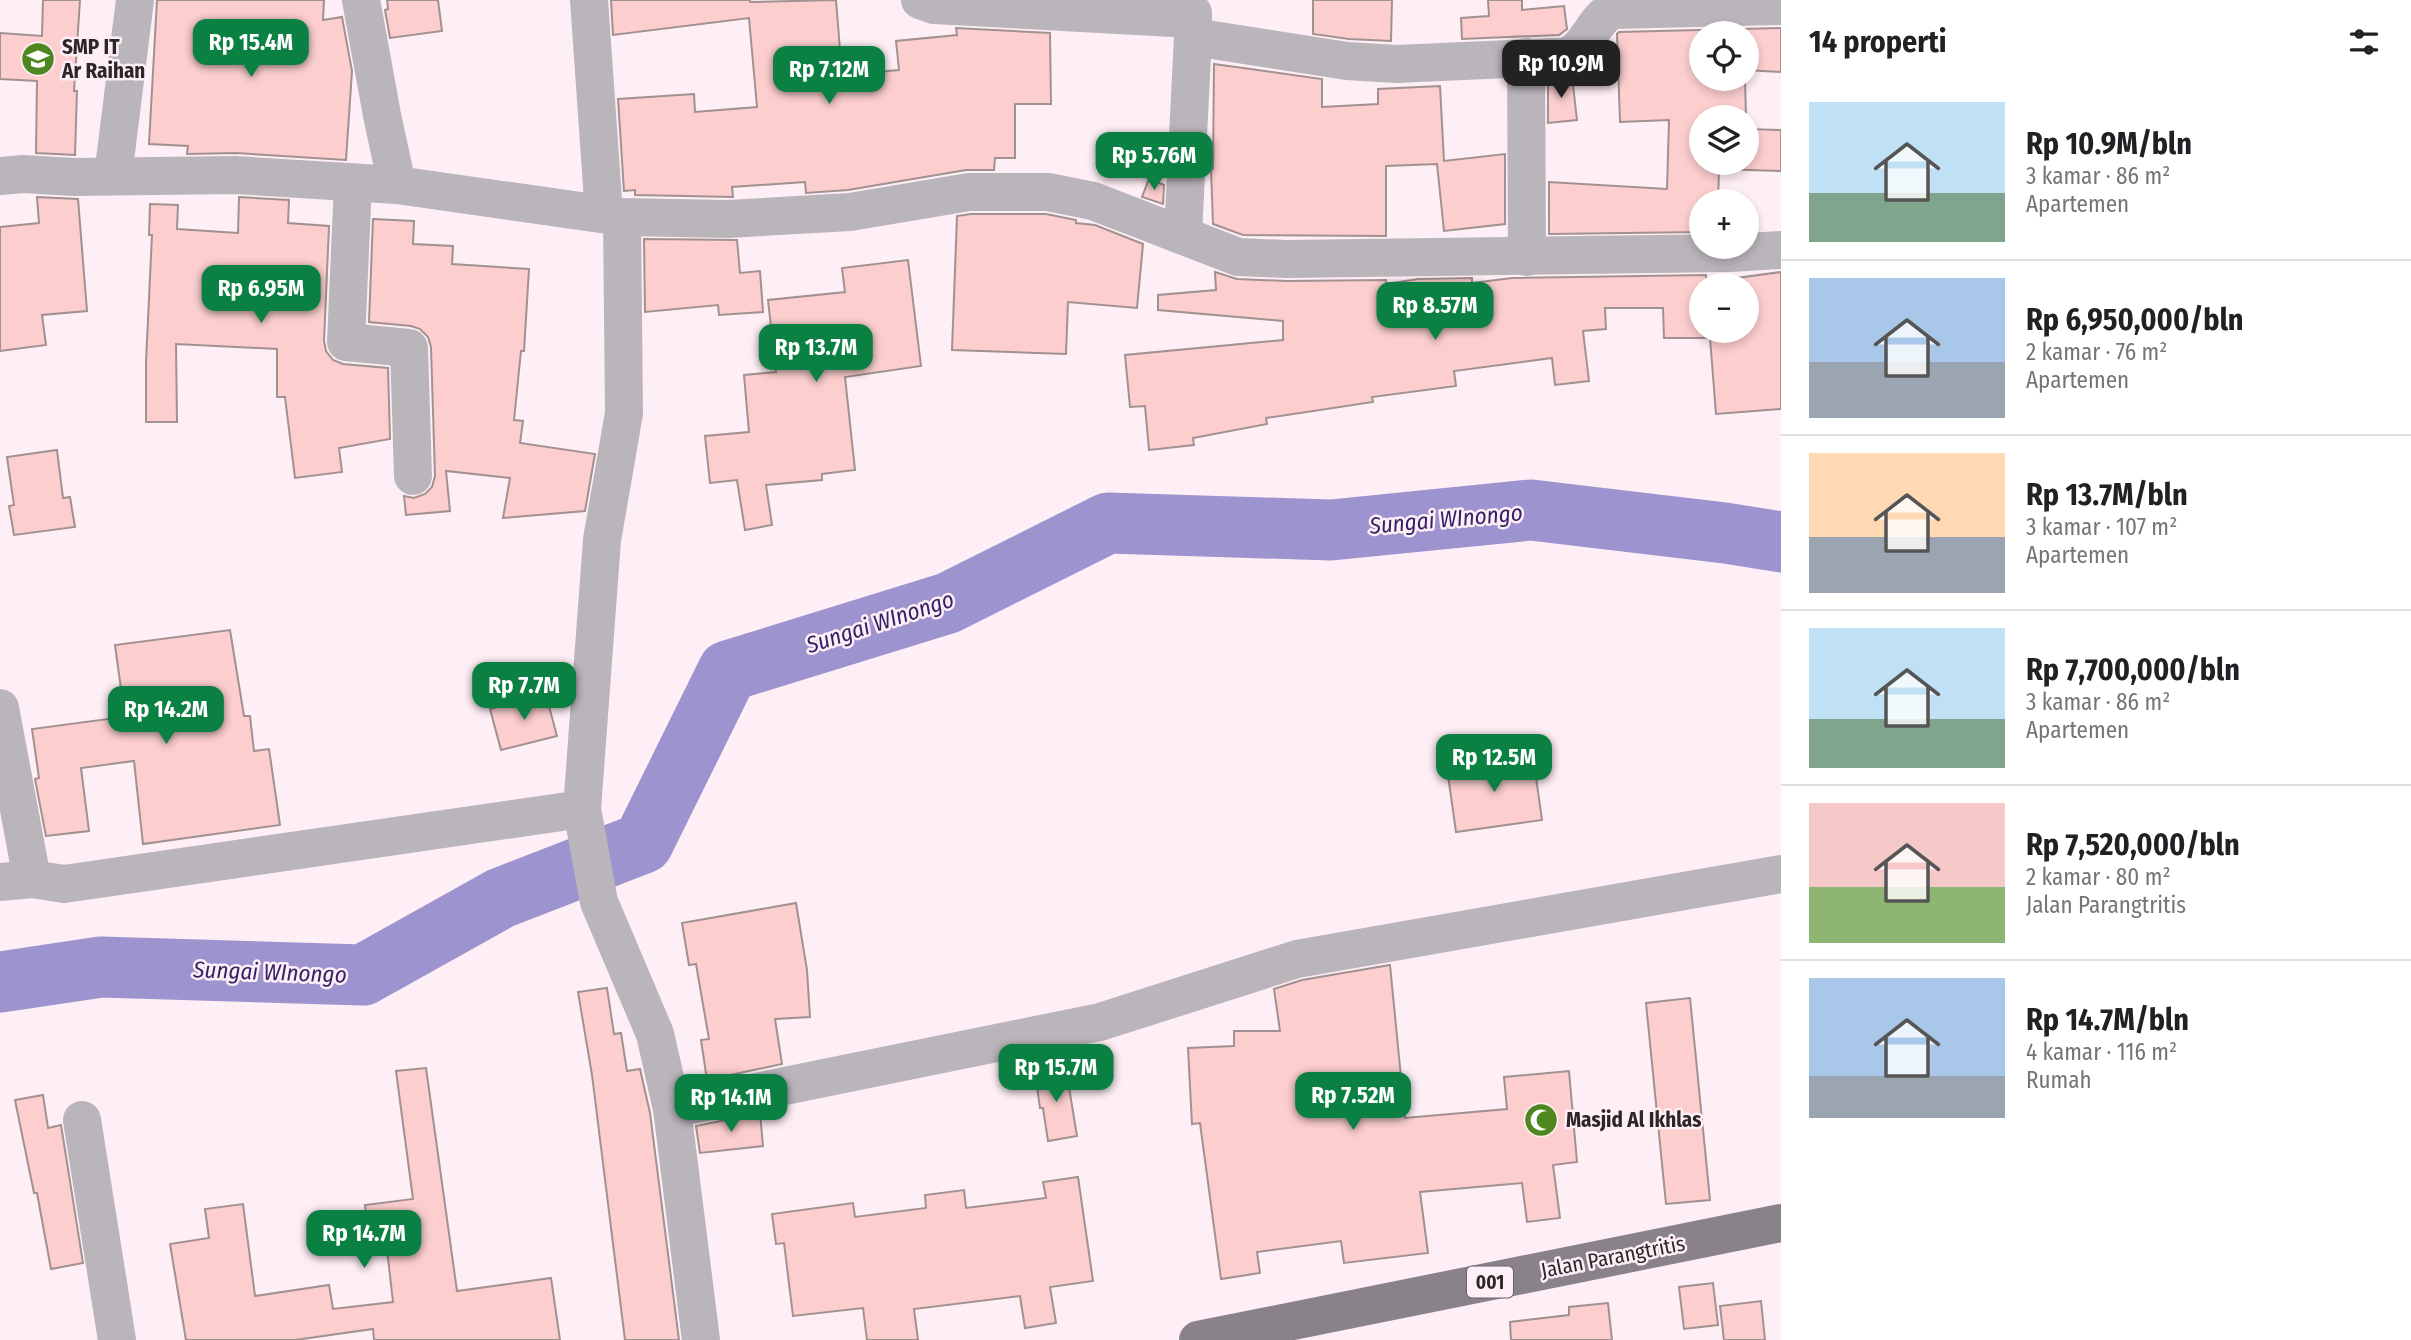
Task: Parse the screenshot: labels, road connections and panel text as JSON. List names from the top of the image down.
{
  "streets": {
    "main road": ["Jalan Parangtritis", "001"]
  },
  "water": ["Sungai WInongo"],
  "places": {
    "school or university": ["SMP IT Ar Raihan"],
    "mosque": ["Masjid Al Ikhlas"]
  },
  "page": {
    "heading": "14 properti",
    "price": [
      "Rp 15.4M",
      "Rp 10.9M",
      "Rp 7.12M",
      "Rp 5.76M",
      "Rp 6.95M",
      "Rp 8.57M",
      "Rp 13.7M",
      "Rp 7.7M",
      "Rp 14.2M",
      "Rp 12.5M",
      "Rp 15.7M",
      "Rp 7.52M",
      "Rp 14.1M",
      "Rp 14.7M"
    ],
    "map_buttons": ["+", "−"],
    "list": [
      {
        "name": "Rp 10.9M/bln",
        "note": "3 kamar · 86 m² · Apartemen"
      },
      {
        "name": "Rp 6,950,000/bln",
        "note": "2 kamar · 76 m² · Apartemen"
      },
      {
        "name": "Rp 13.7M/bln",
        "note": "3 kamar · 107 m² · Apartemen"
      },
      {
        "name": "Rp 7,700,000/bln",
        "note": "3 kamar · 86 m² · Apartemen"
      },
      {
        "name": "Rp 7,520,000/bln",
        "note": "2 kamar · 80 m² · Jalan Parangtritis"
      },
      {
        "name": "Rp 14.7M/bln",
        "note": "4 kamar · 116 m² · Rumah"
      }
    ]
  }
}
